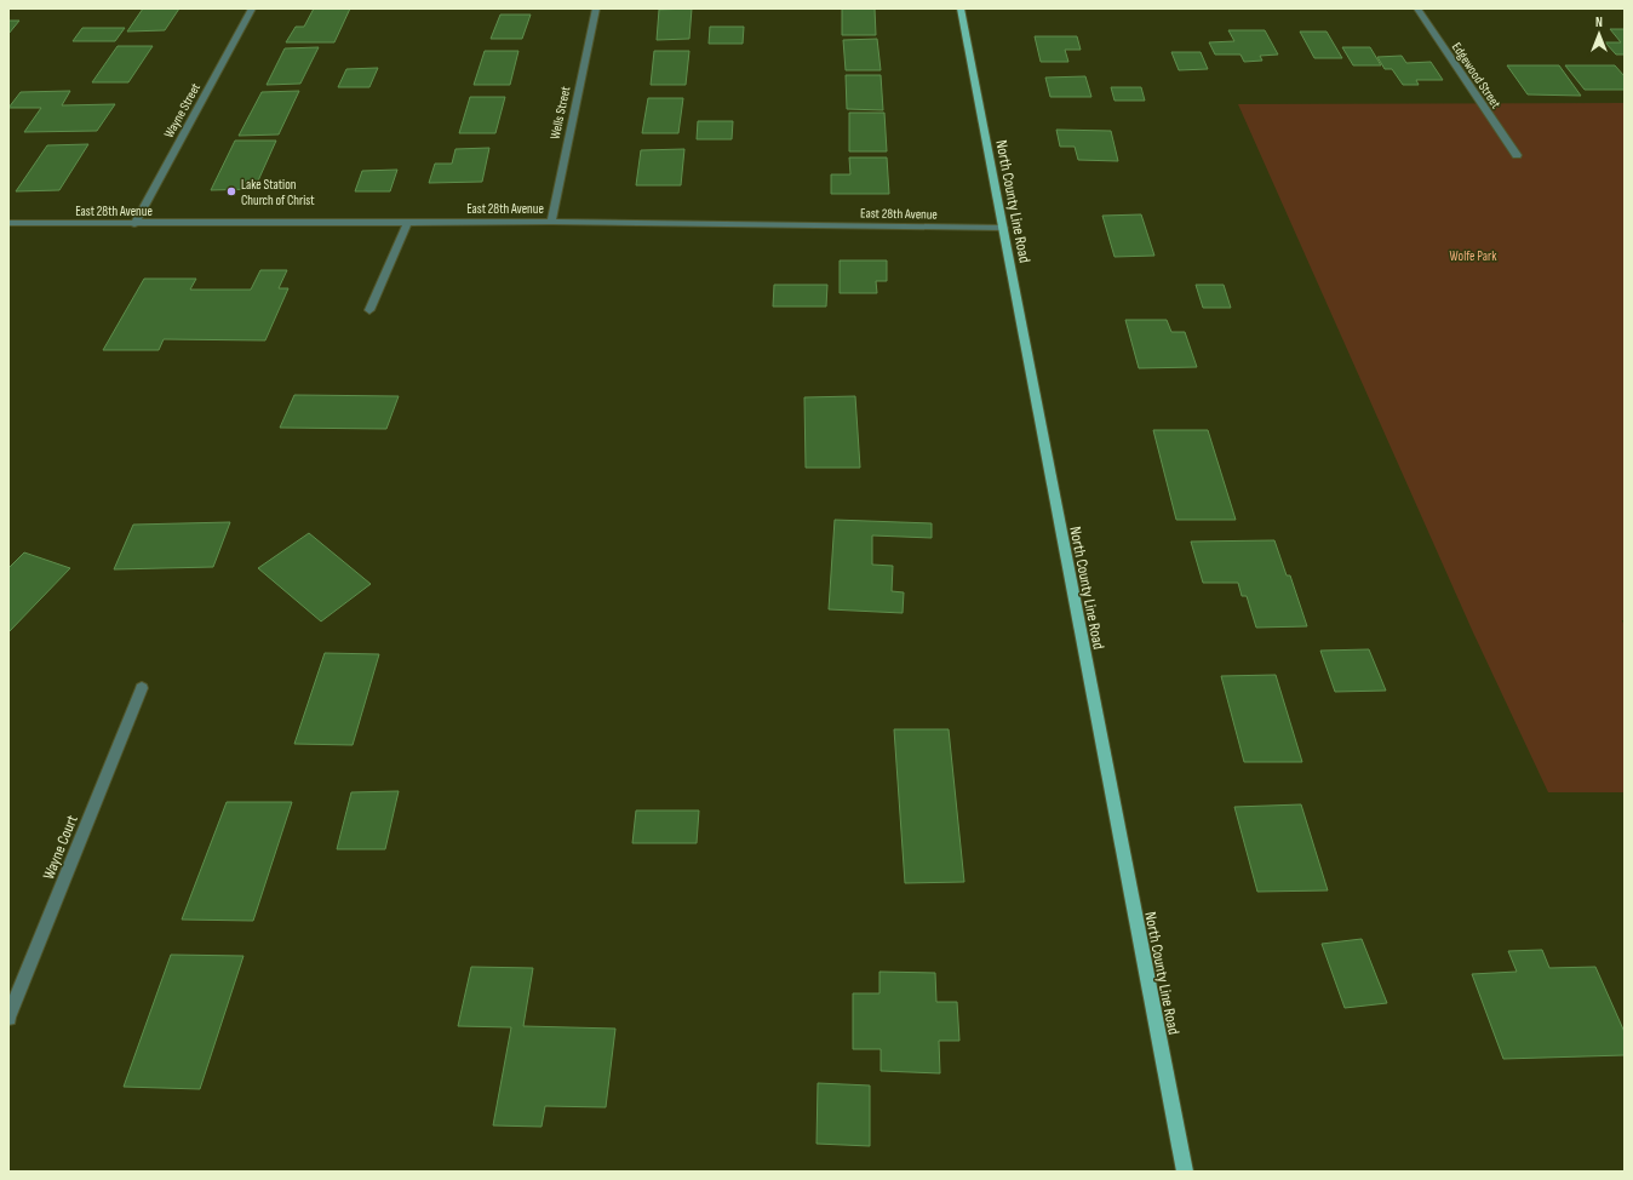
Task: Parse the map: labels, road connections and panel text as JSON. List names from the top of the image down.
{
  "streets": {
    "main road": ["North County Line Road"],
    "street": [
      "Edgewood Street",
      "Wayne Street",
      "Wells Street",
      "East 28th Avenue",
      "Wayne Court"
    ]
  },
  "crossings": [
    ["Wayne Street", "East 28th Avenue"],
    ["Wells Street", "East 28th Avenue"],
    ["North County Line Road", "East 28th Avenue"]
  ],
  "parks": ["Wolfe Park"],
  "places": ["Lake Station Church of Christ"],
  "north": "top"
}
